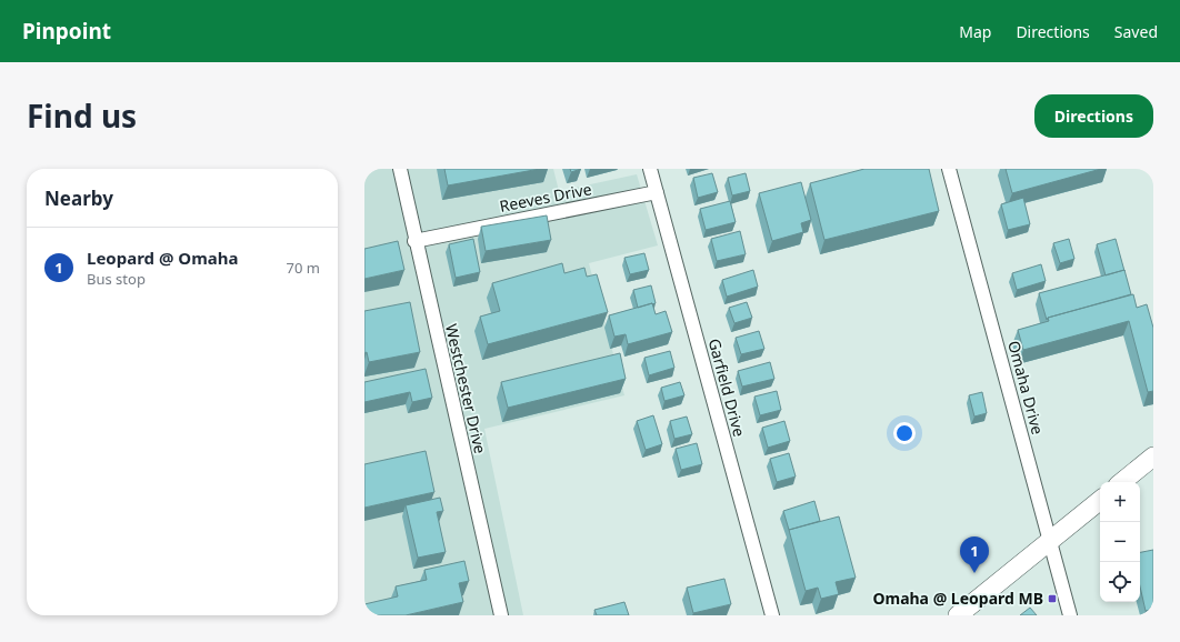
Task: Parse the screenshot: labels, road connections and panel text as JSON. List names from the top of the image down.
{
  "streets": {
    "street": [
      "Reeves Drive",
      "Garfield Drive",
      "Omaha Drive",
      "Westchester Drive"
    ]
  },
  "crossings": [
    ["Reeves Drive", "Garfield Drive"],
    ["Reeves Drive", "Westchester Drive"]
  ],
  "places": {
    "transit": ["Omaha @ Leopard MB"]
  },
  "page": {
    "header": "Pinpoint",
    "nav": ["Map", "Directions", "Saved"],
    "title": "Find us",
    "buttons": "Directions",
    "heading": "Nearby",
    "list": [
      {
        "mark": "1",
        "name": "Leopard @ Omaha",
        "note": "Bus stop",
        "value": "70 m"
      }
    ],
    "map_buttons": ["+", "−"],
    "pins": "1"
  }
}
